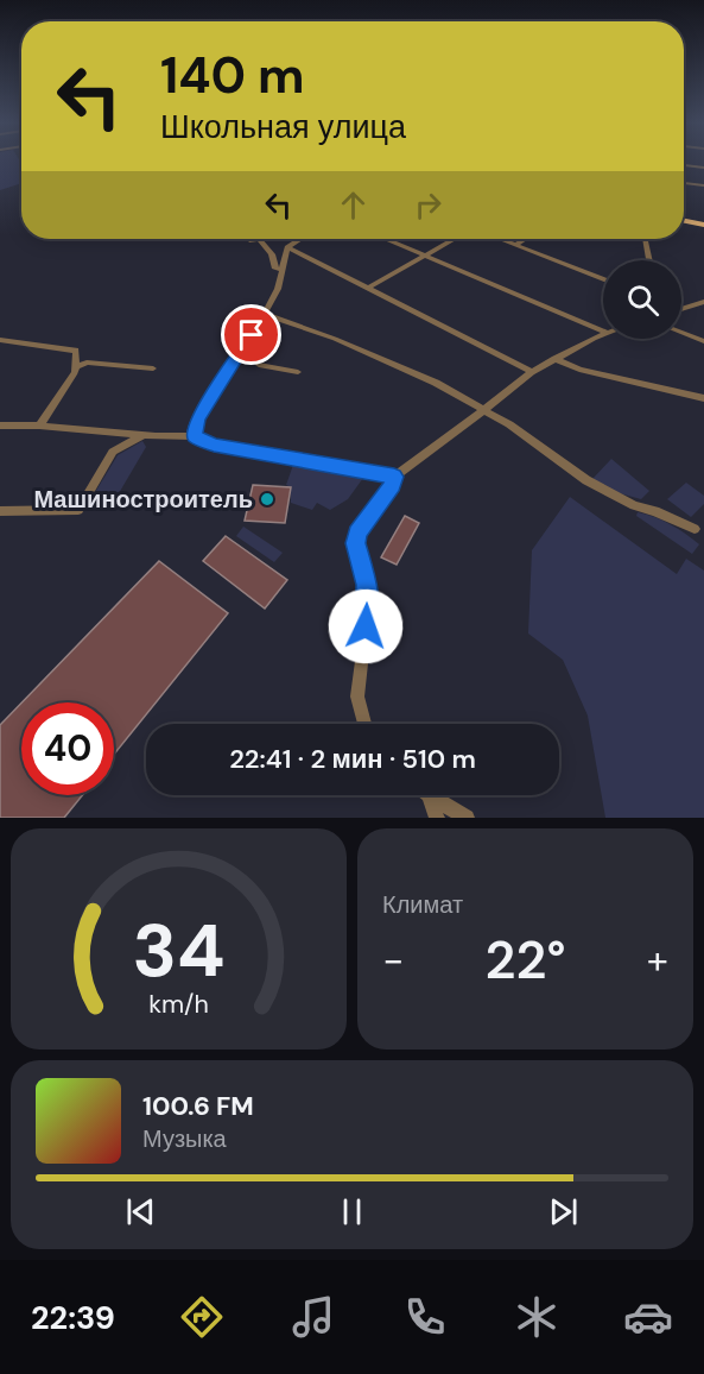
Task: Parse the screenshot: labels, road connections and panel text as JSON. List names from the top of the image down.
{
  "places": ["Машиностроитель"],
  "page": {
    "turn": ["140 m", "Школьная улица"],
    "limit": "40",
    "trip": "22:41 · 2 мин · 510 m",
    "tile": "Климат",
    "heat": ["−", "22°", "+"],
    "song": ["100.6 FM", "Музыка"],
    "tabs": "22:39",
    "gauge": ["34", "km/h"]
  }
}
